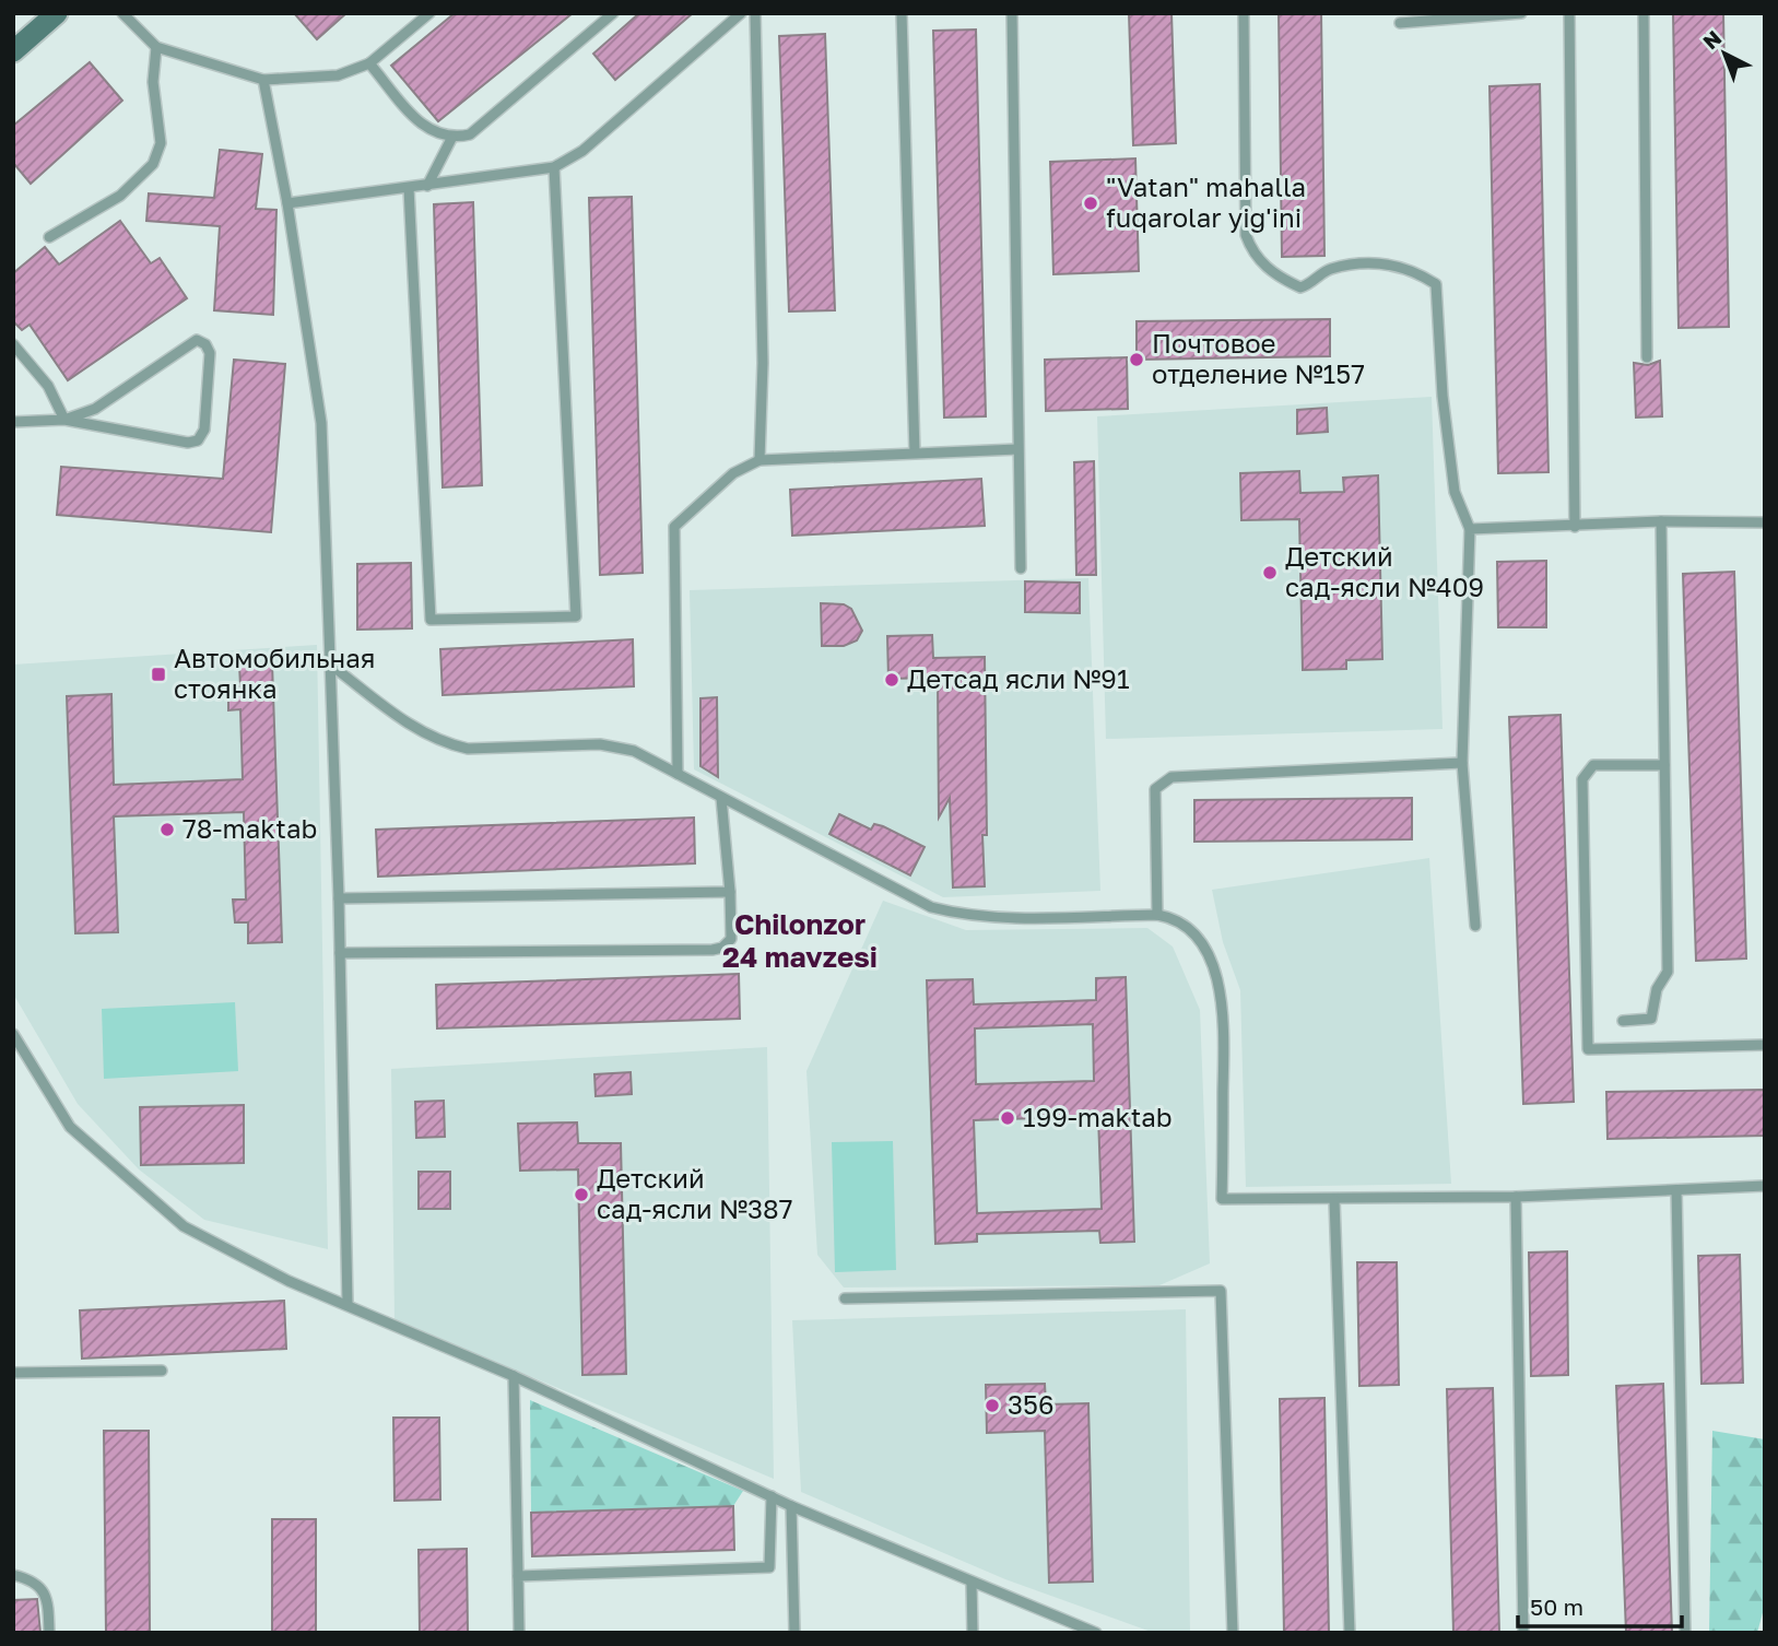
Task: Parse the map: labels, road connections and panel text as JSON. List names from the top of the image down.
{
  "districts": ["Chilonzor 24 mavzesi"],
  "places": {
    "other": [
      "\"Vatan\" mahalla fuqarolar yig'ini",
      "Почтовое отделение №157",
      "Детский сад-ясли №409",
      "Детсад ясли №91",
      "78-maktab",
      "199-maktab",
      "Детский сад-ясли №387",
      "356"
    ],
    "transit": ["Автомобильная стоянка"]
  },
  "scale_bar": "50 m",
  "north": "top left"
}
